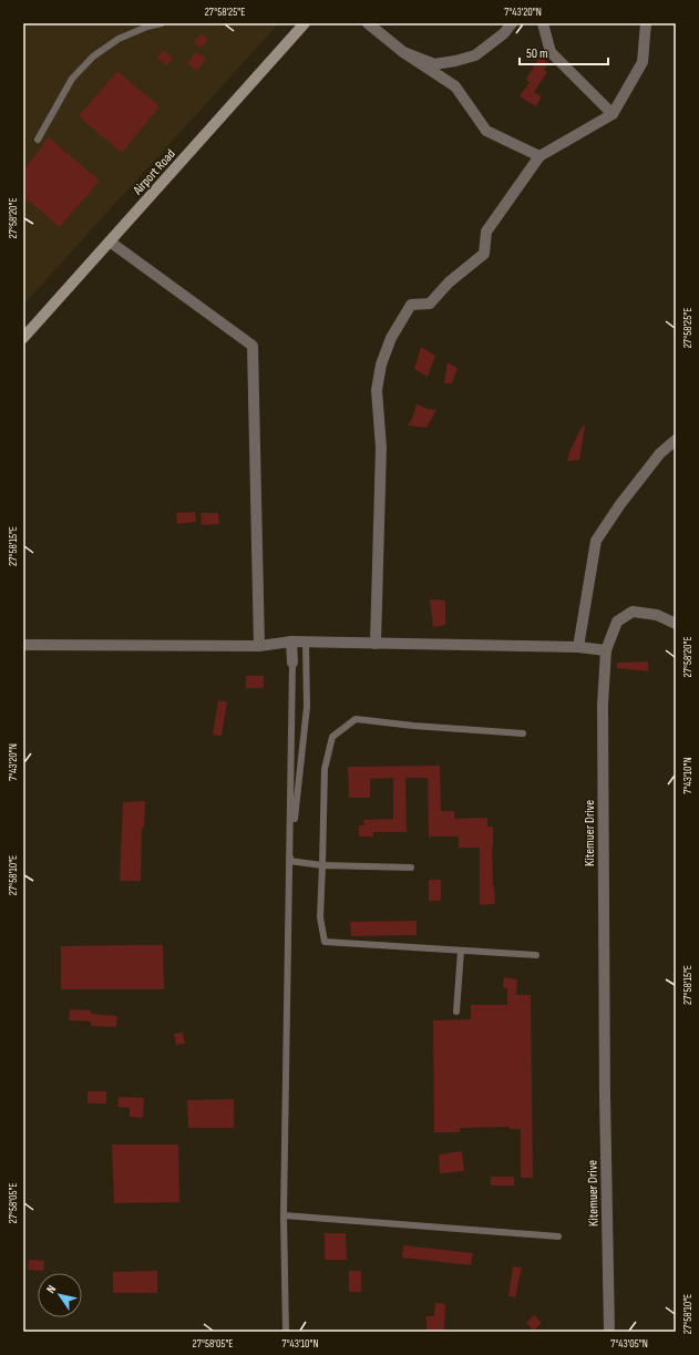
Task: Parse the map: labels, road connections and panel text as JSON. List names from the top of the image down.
{
  "streets": {
    "street": ["Airport Road", "Kitemuer Drive"]
  },
  "scale_bar": "50 m",
  "north": "top left",
  "coordinates": [
    "27°58'25\"E",
    "7°43'20\"N",
    "27°58'20\"E",
    "27°58'15\"E",
    "7°43'10\"N",
    "27°58'10\"E",
    "27°58'05\"E",
    "7°43'05\"N"
  ]
}
